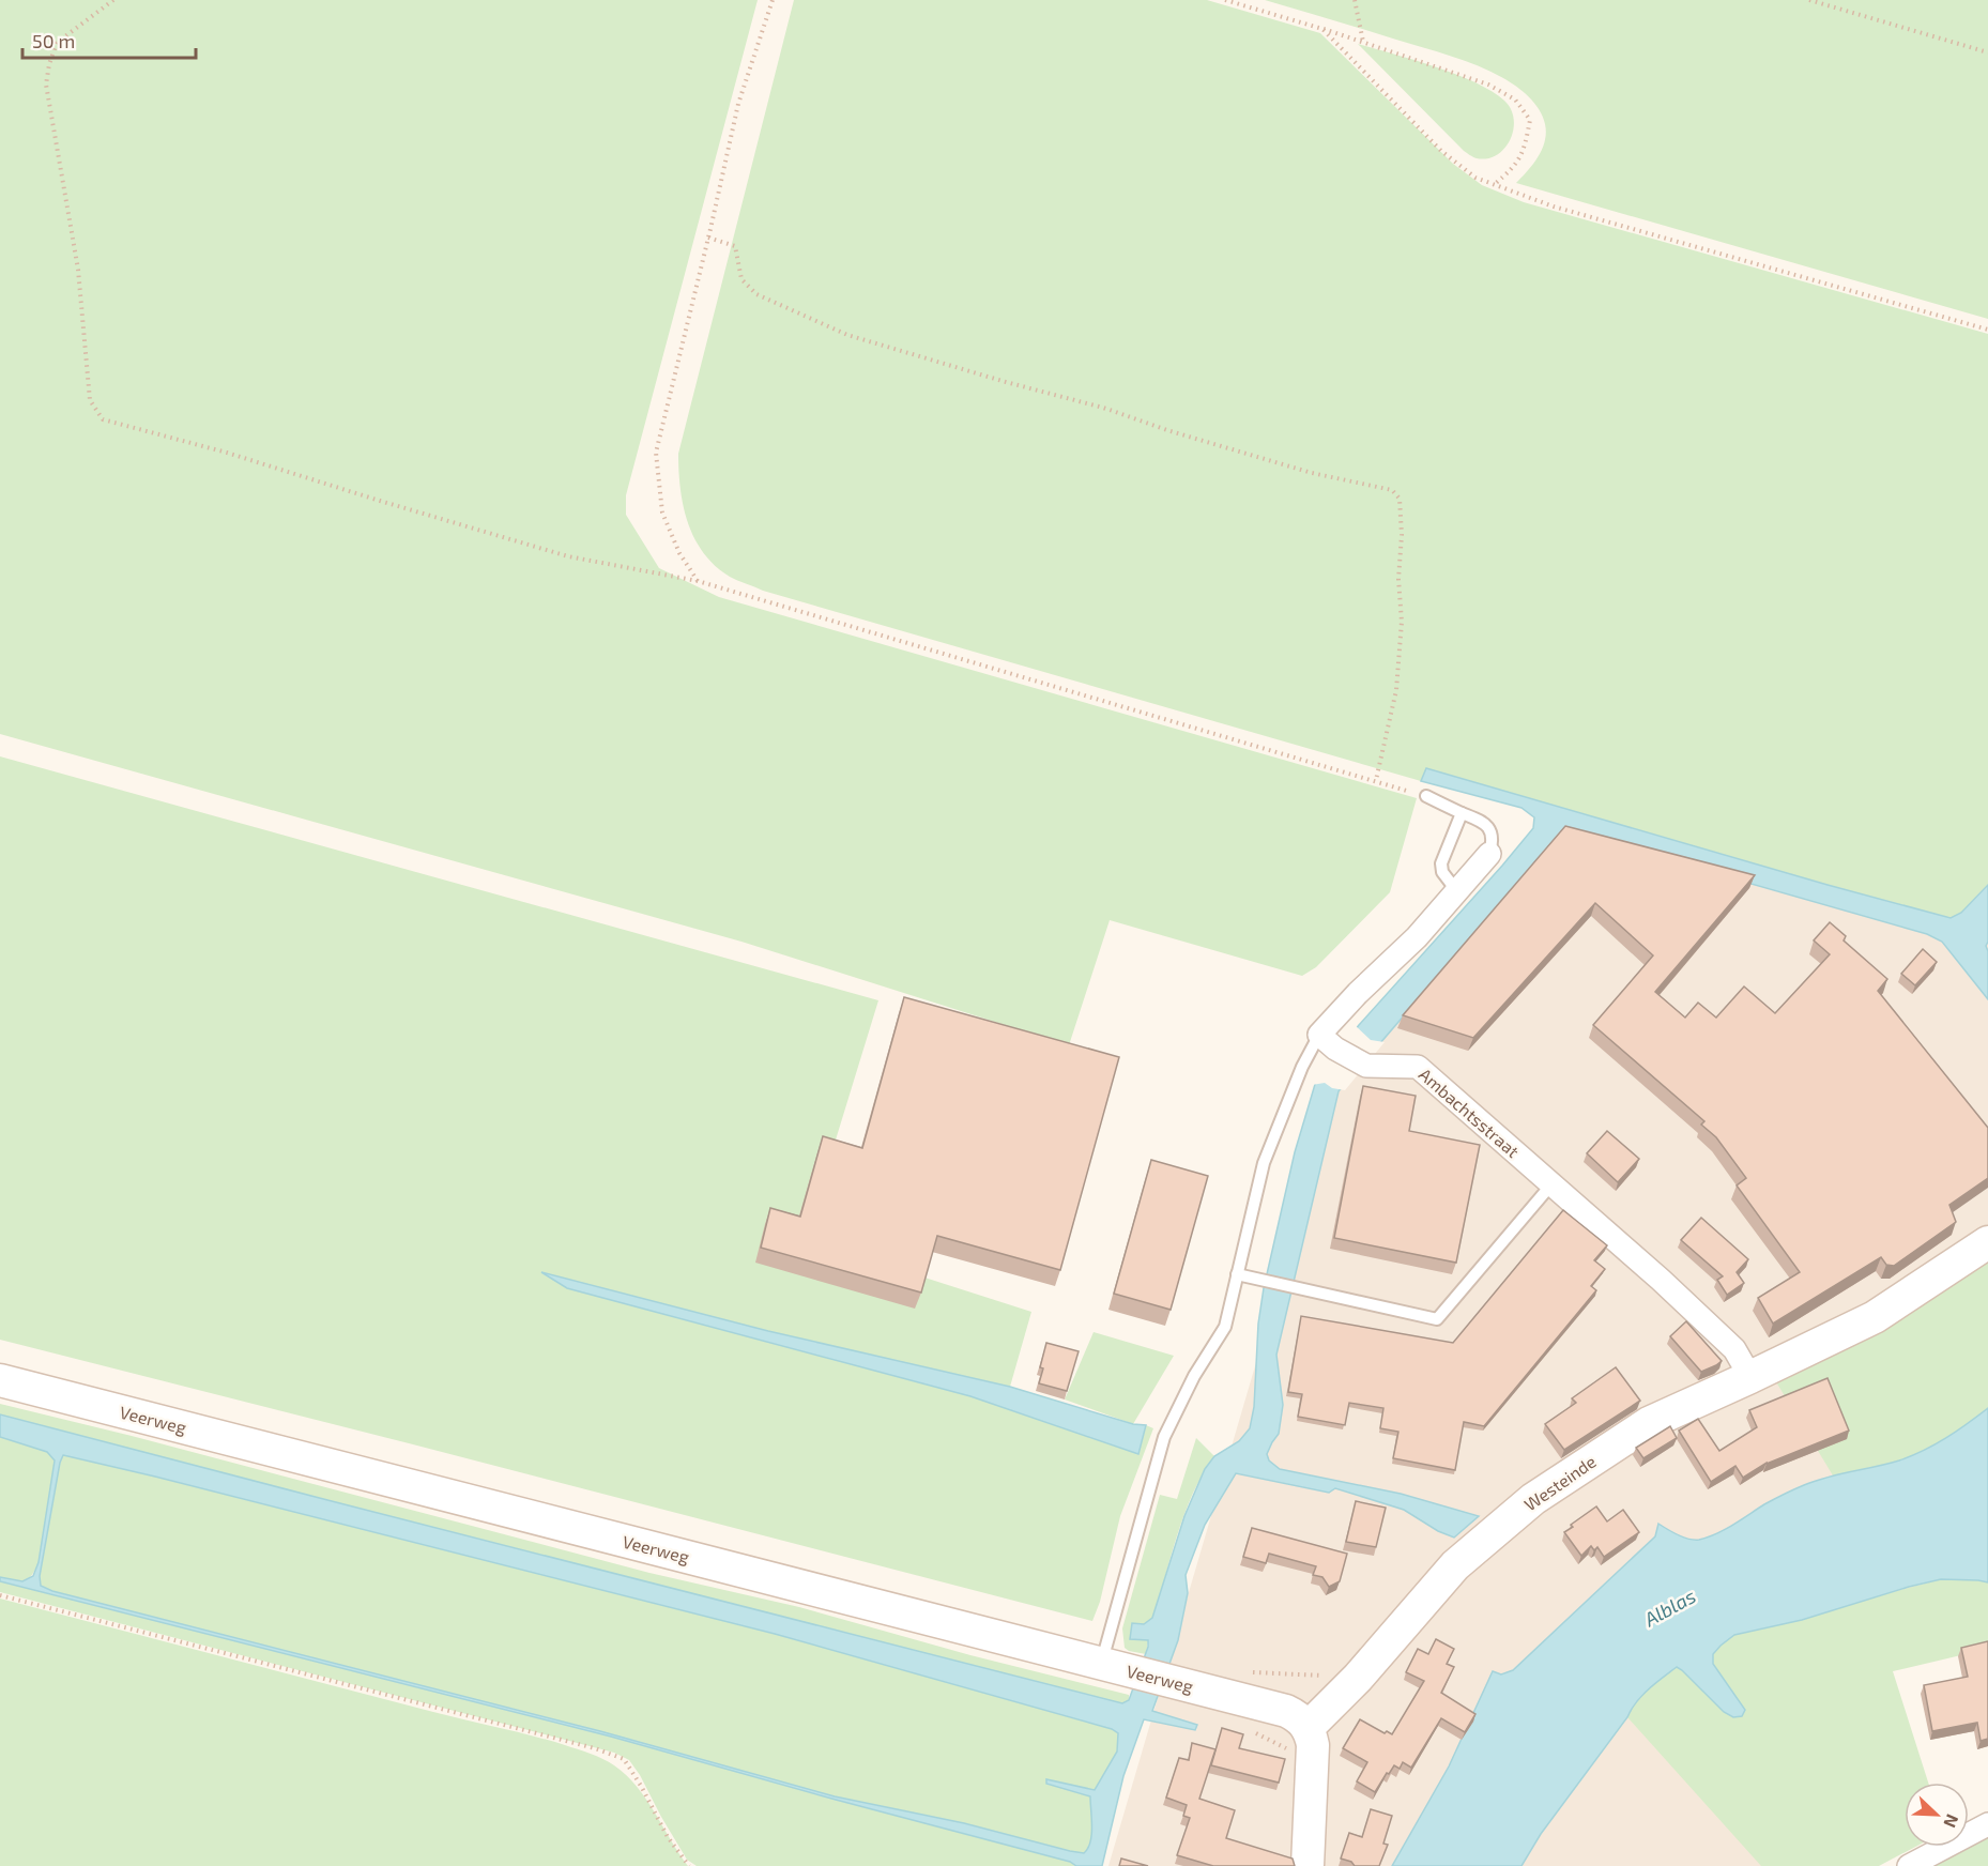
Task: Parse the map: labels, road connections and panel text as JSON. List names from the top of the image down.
{
  "streets": {
    "street": ["Ambachtsstraat", "Veerweg", "Westeinde"]
  },
  "crossings": [
    ["Ambachtsstraat", "Westeinde"],
    ["Veerweg", "Westeinde"]
  ],
  "water": ["Alblas"],
  "scale_bar": "50 m",
  "north": "bottom right"
}
